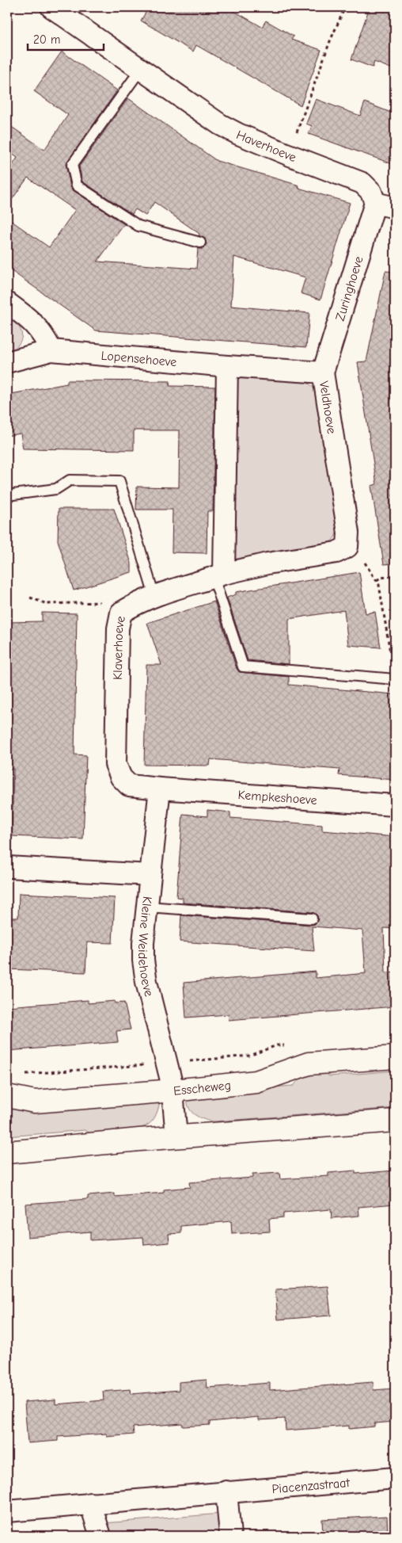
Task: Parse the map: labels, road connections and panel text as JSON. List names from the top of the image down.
{
  "streets": {
    "street": [
      "Haverhoeve",
      "Zuringhoeve",
      "Lopensehoeve",
      "Veldhoeve",
      "Klaverhoeve",
      "Kempkeshoeve",
      "Kleine Weidehoeve",
      "Esscheweg",
      "Piacenzastraat"
    ]
  },
  "crossings": [
    ["Haverhoeve", "Zuringhoeve"],
    ["Zuringhoeve", "Veldhoeve"],
    ["Lopensehoeve", "Veldhoeve"],
    ["Klaverhoeve", "Kempkeshoeve"],
    ["Kleine Weidehoeve", "Esscheweg"]
  ],
  "scale_bar": "20 m"
}
